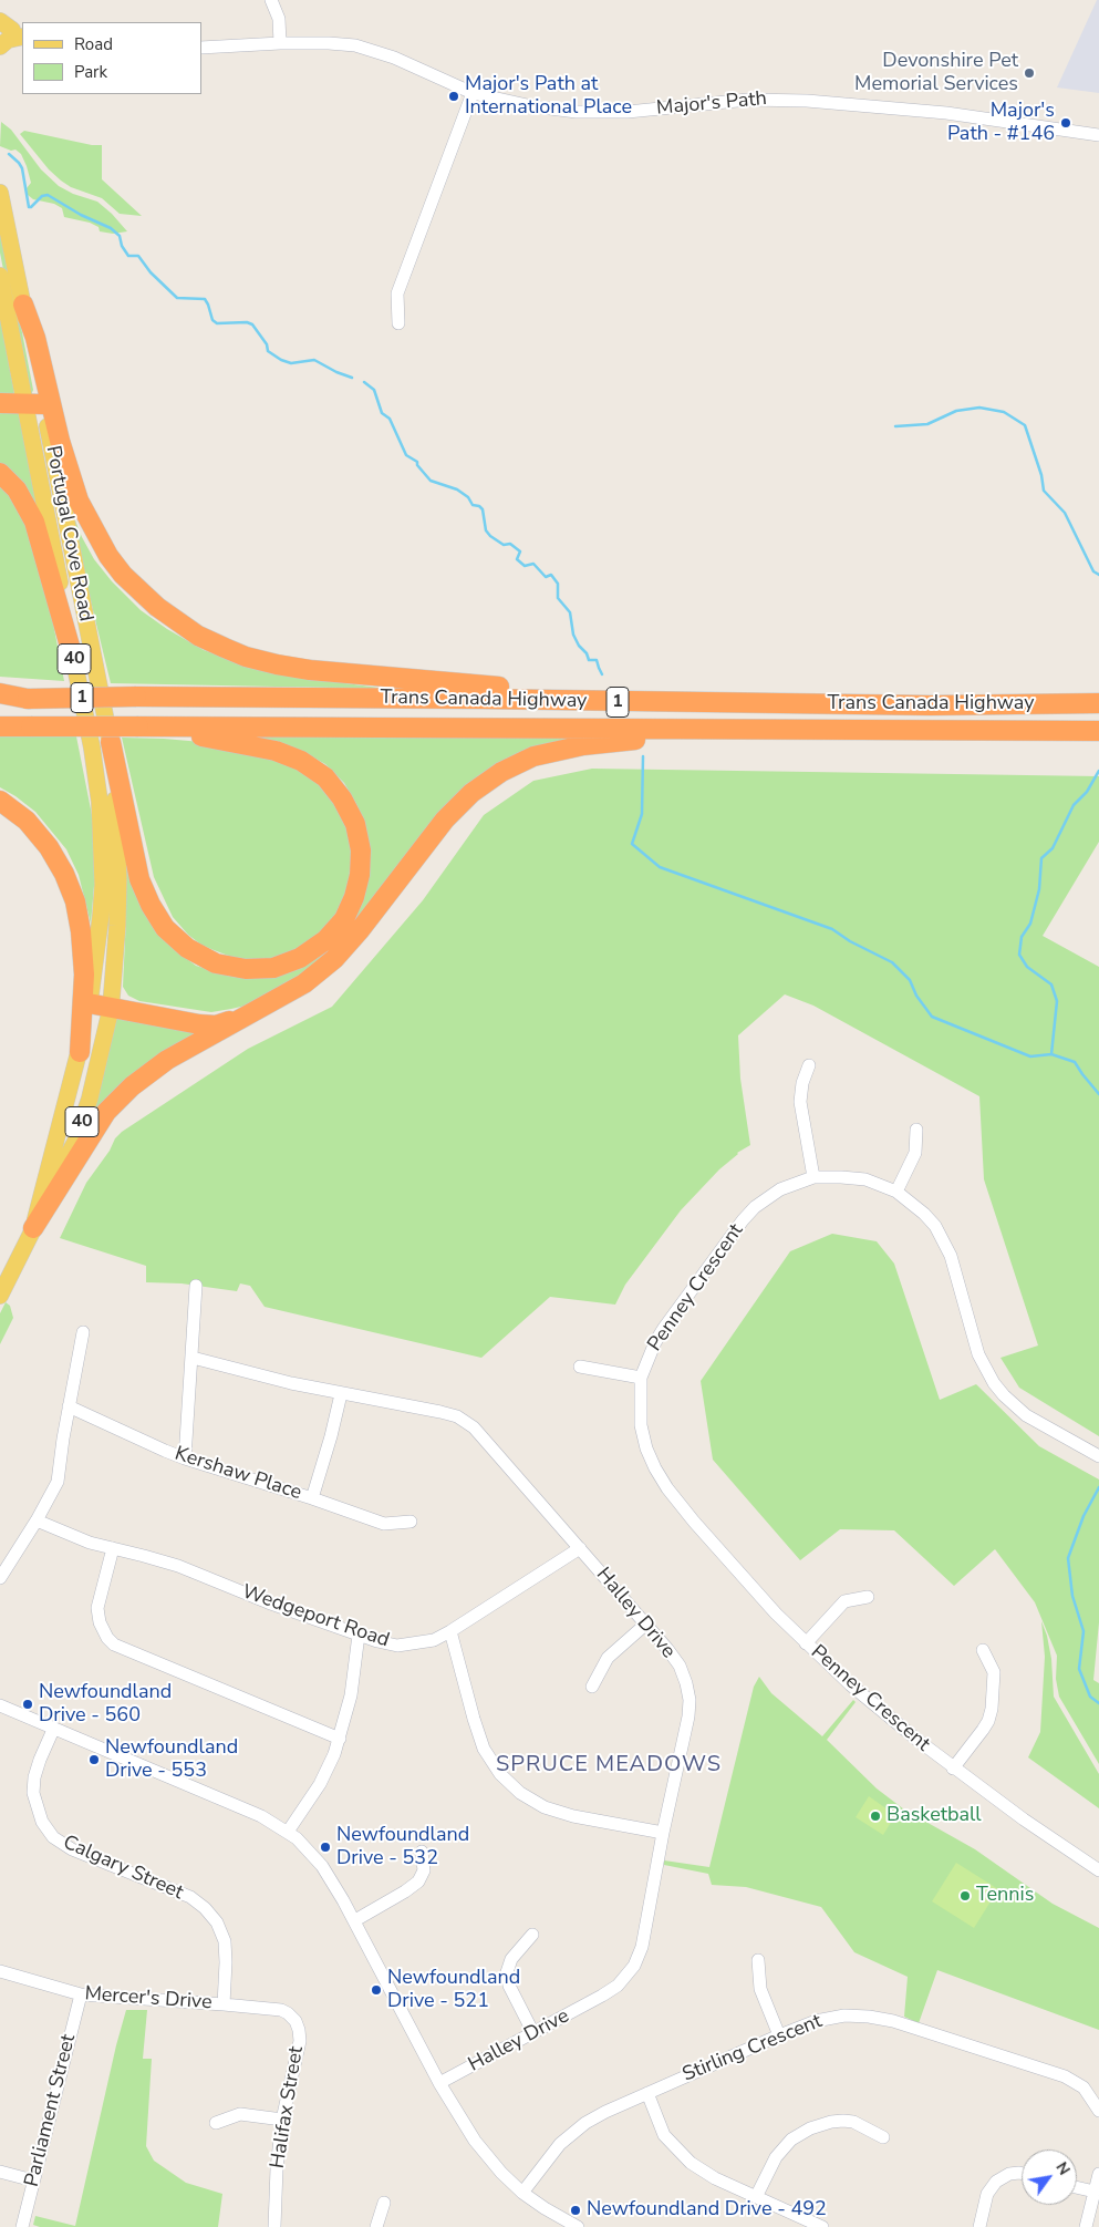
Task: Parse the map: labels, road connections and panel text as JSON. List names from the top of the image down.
{
  "streets": {
    "highway": ["1", "Trans Canada Highway"],
    "main road": ["Portugal Cove Road", "40"],
    "street": [
      "Major's Path",
      "Penney Crescent",
      "Kershaw Place",
      "Halley Drive",
      "Wedgeport Road",
      "Calgary Street",
      "Mercer's Drive",
      "Stirling Crescent",
      "Halifax Street",
      "Parliament Street"
    ]
  },
  "crossings": [
    ["Halley Drive", "Wedgeport Road"],
    ["Calgary Street", "Mercer's Drive"],
    ["Mercer's Drive", "Halifax Street"],
    ["Mercer's Drive", "Parliament Street"]
  ],
  "districts": ["SPRUCE MEADOWS"],
  "places": [
    "Devonshire Pet Memorial Services",
    "Major's Path at International Place",
    "Major's Path - #146",
    "Newfoundland Drive - 560",
    "Newfoundland Drive - 553",
    "Basketball",
    "Newfoundland Drive - 532",
    "Tennis",
    "Newfoundland Drive - 521",
    "Newfoundland Drive - 492"
  ],
  "legend": ["Road", "Park"],
  "north": "top right"
}
